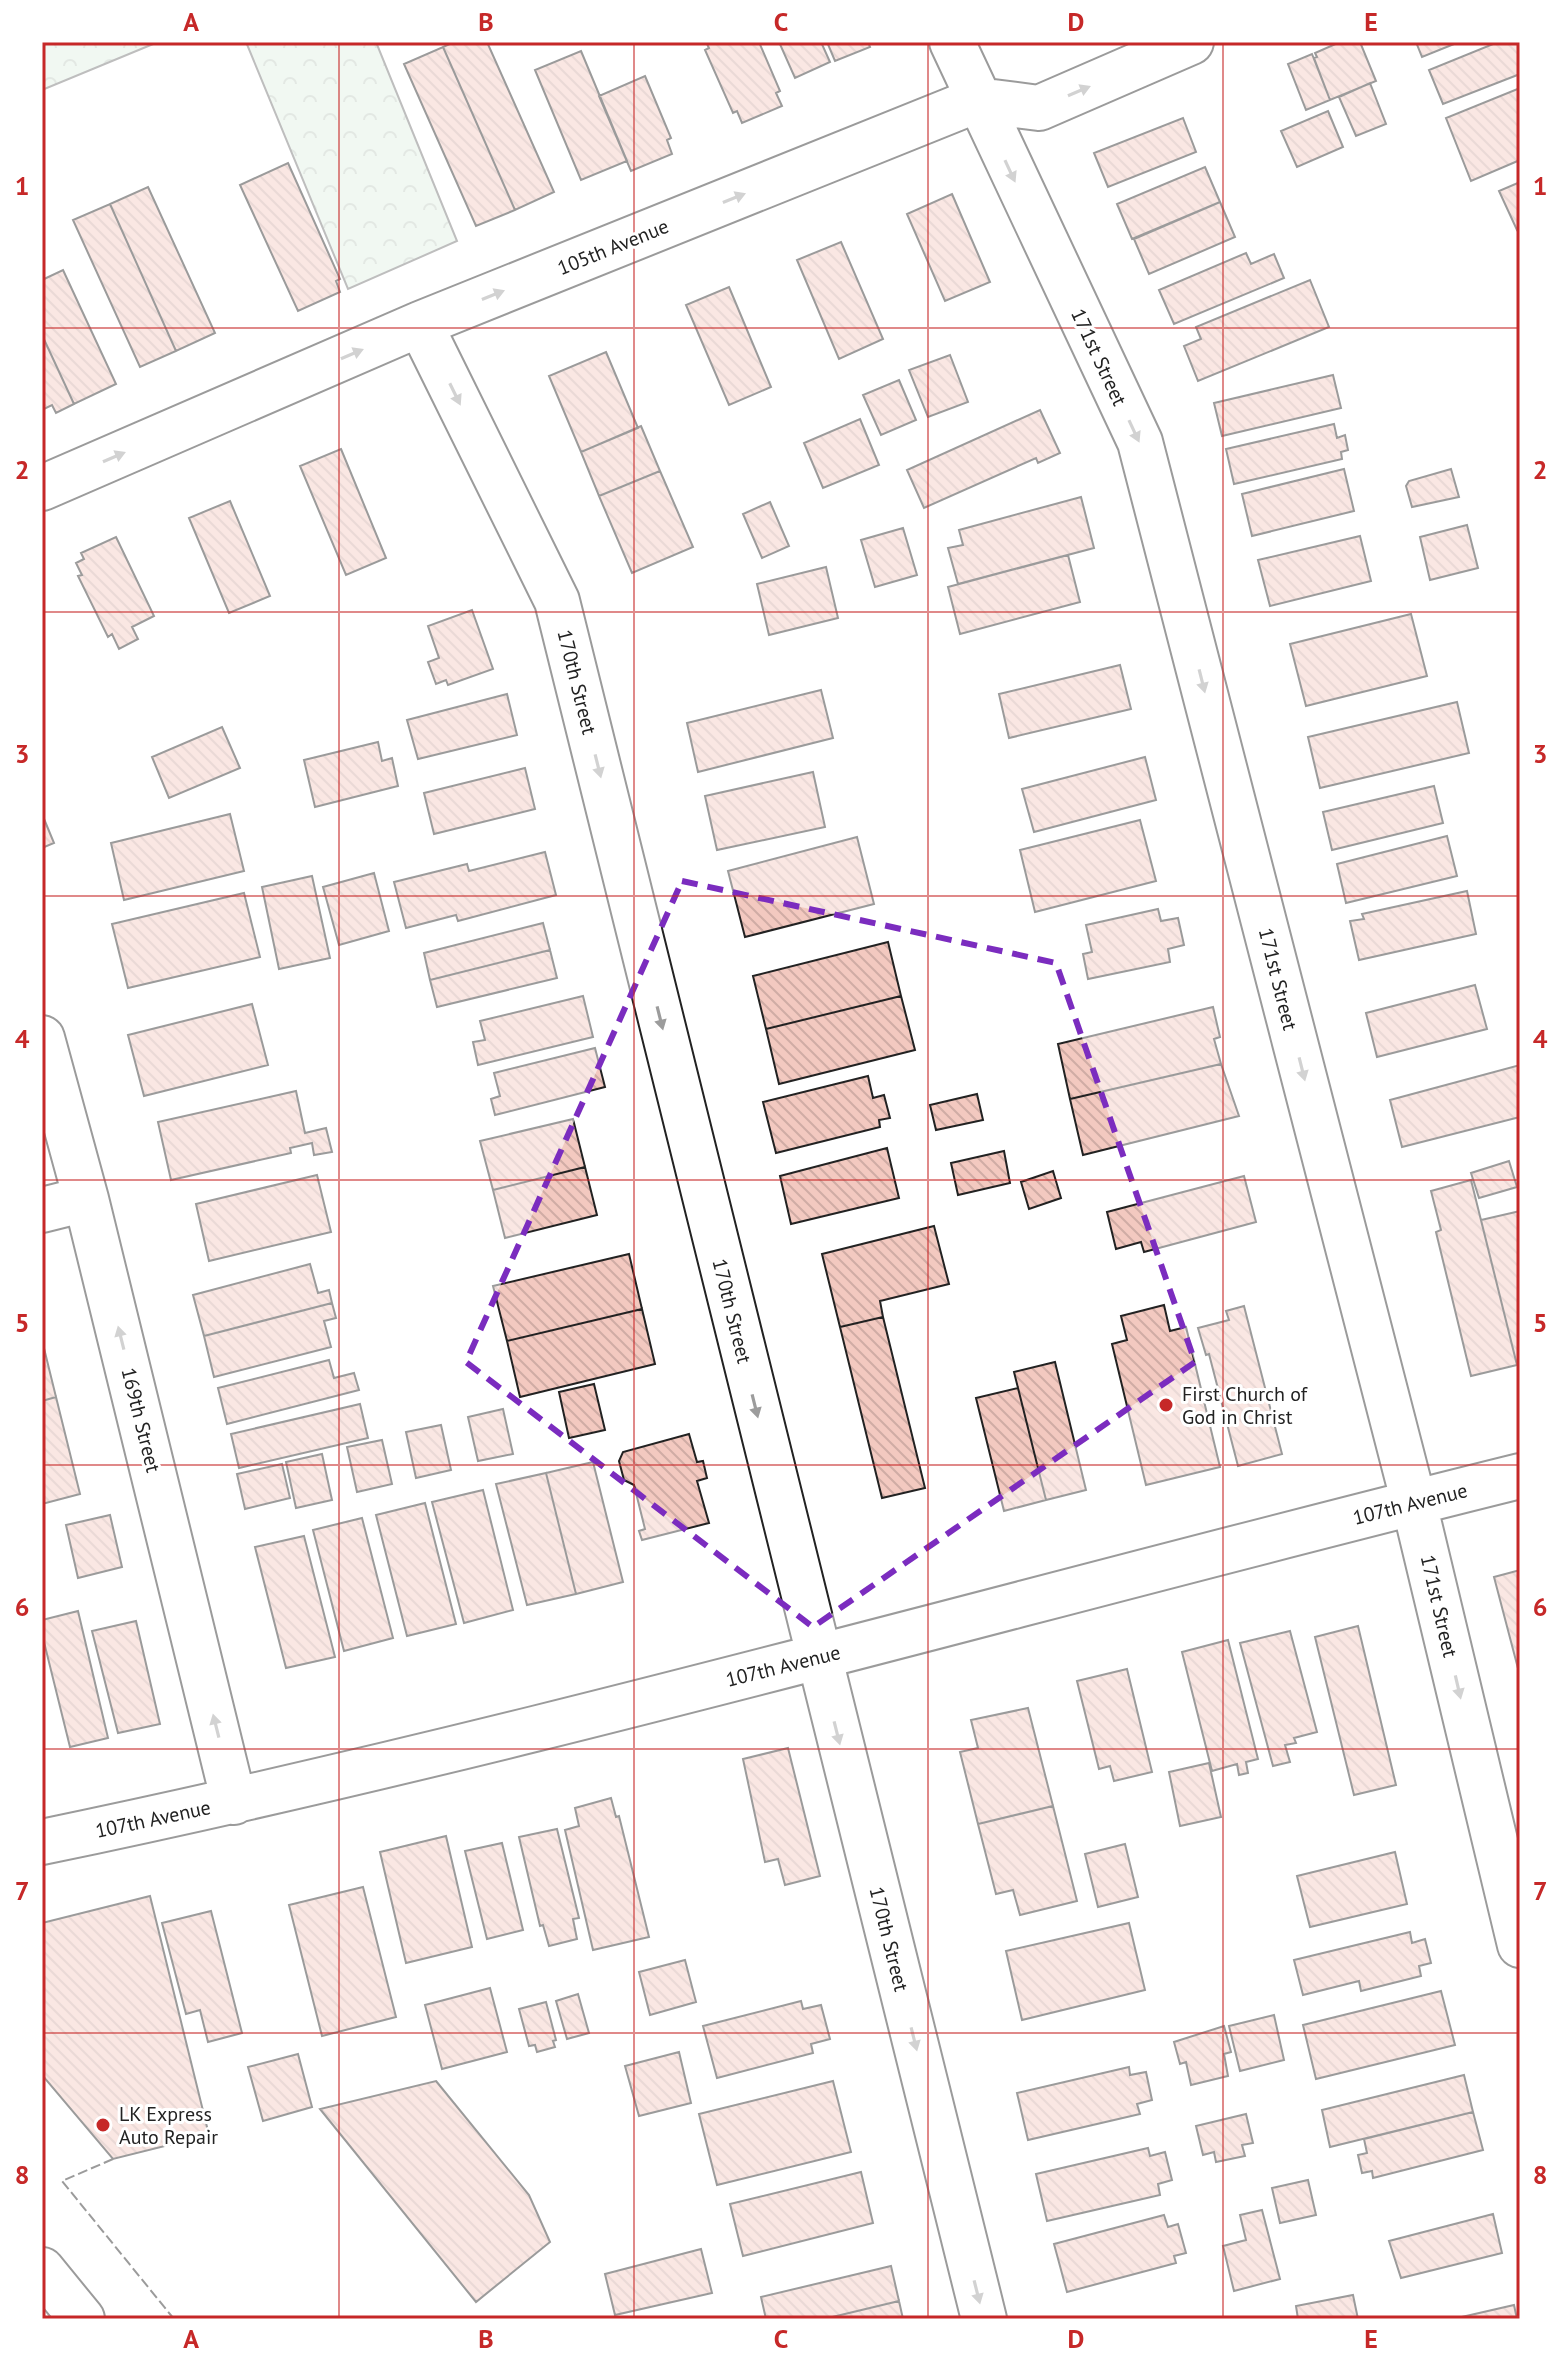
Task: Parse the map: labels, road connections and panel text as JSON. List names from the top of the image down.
{
  "streets": {
    "street": [
      "105th Avenue",
      "171st Street",
      "170th Street",
      "169th Street",
      "107th Avenue"
    ]
  },
  "crossings": [
    ["105th Avenue", "171st Street"],
    ["105th Avenue", "170th Street"],
    ["171st Street", "107th Avenue"],
    ["170th Street", "107th Avenue"],
    ["169th Street", "107th Avenue"]
  ],
  "one_way": [
    "105th Avenue",
    "171st Street",
    "170th Street",
    "169th Street"
  ],
  "places": ["First Church of God in Christ", "LK Express Auto Repair"],
  "grid": {
    "columns": [
      "A",
      "B",
      "C",
      "D",
      "E"
    ],
    "rows": [
      "1",
      "2",
      "3",
      "4",
      "5",
      "6",
      "7",
      "8"
    ]
  }
}
